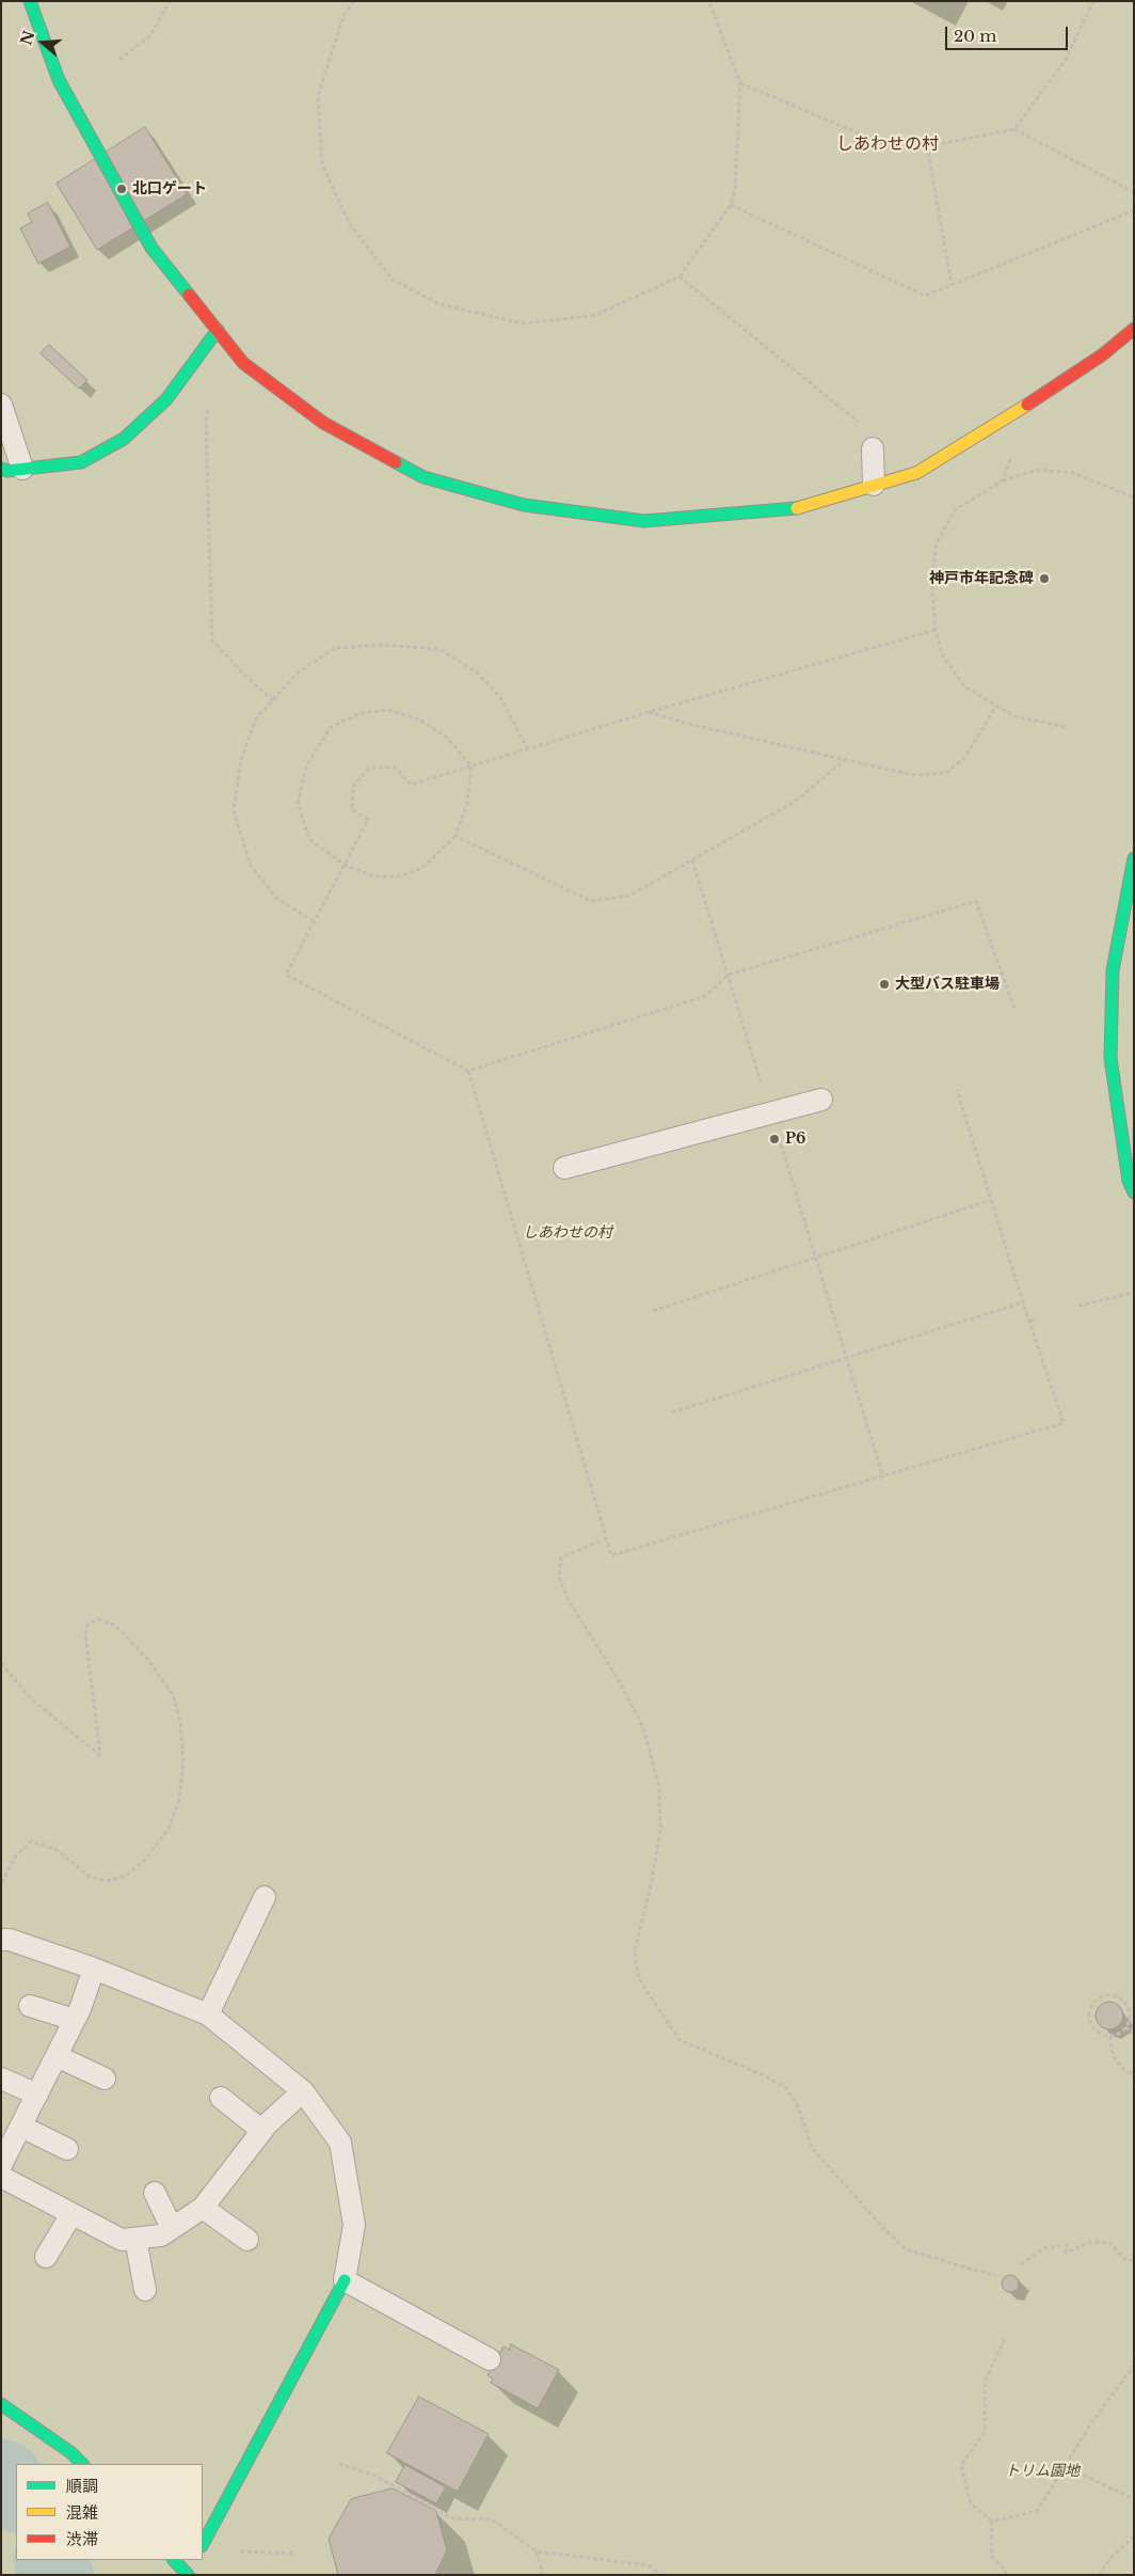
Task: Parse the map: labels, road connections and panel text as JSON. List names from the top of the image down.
{
  "districts": ["しあわせの村"],
  "parks": ["しあわせの村", "トリム園地"],
  "places": [
    "北口ゲート",
    "神戸市年記念碑",
    "大型バス駐車場",
    "P6"
  ],
  "legend": ["順調", "混雑", "渋滞"],
  "scale_bar": "20 m",
  "north": "left"
}
